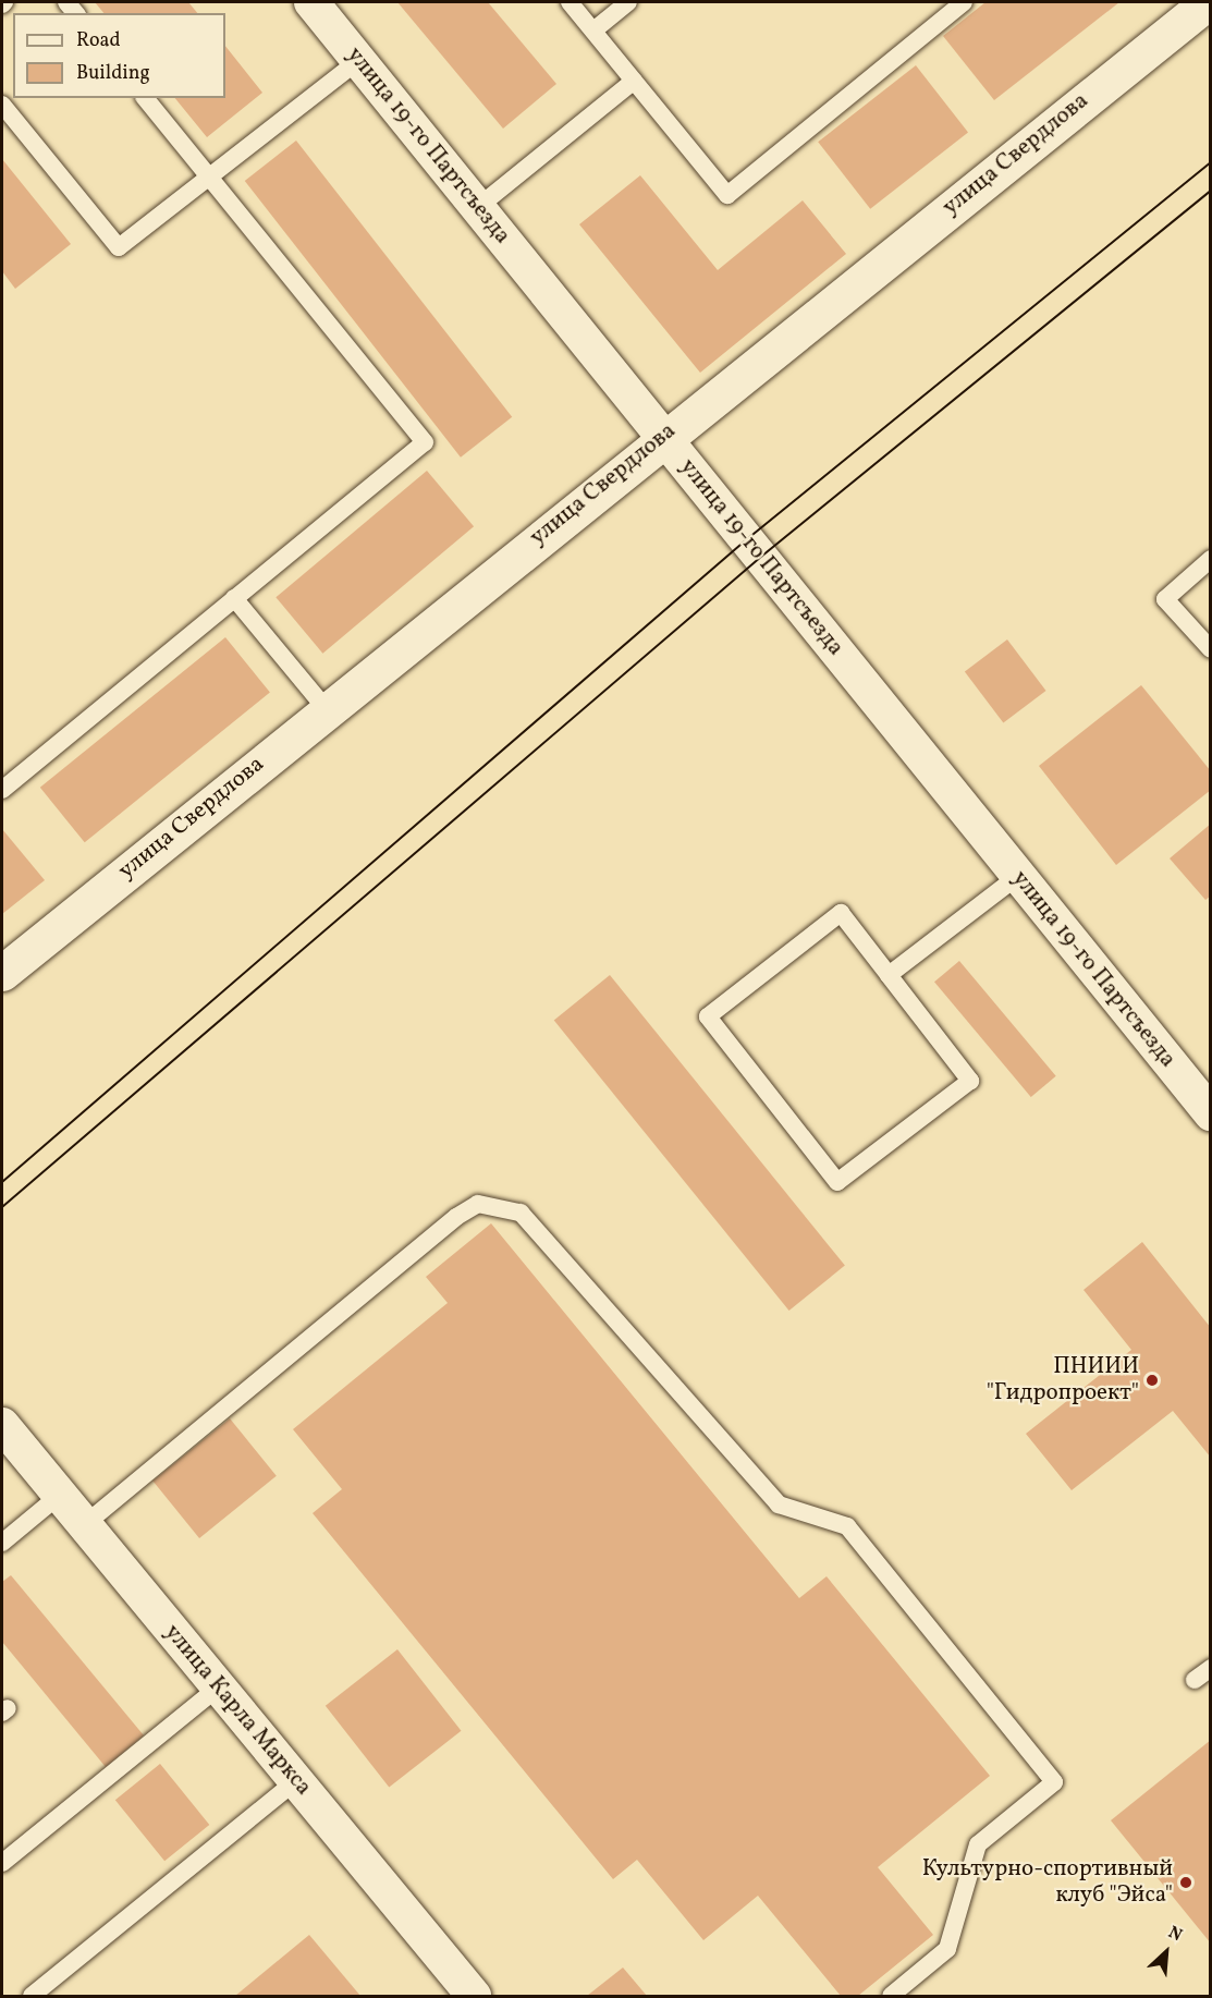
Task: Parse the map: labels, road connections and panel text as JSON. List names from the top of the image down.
{
  "streets": {
    "street": ["улица 19-го Партсъезда", "улица Свердлова", "улица Карла Маркса"]
  },
  "crossings": [
    ["улица 19-го Партсъезда", "улица Свердлова"]
  ],
  "places": ["ПНИИИ \"Гидропроект\"", "Культурно-спортивный клуб \"Эйса\""],
  "legend": ["Road", "Building"],
  "north": "top right"
}
